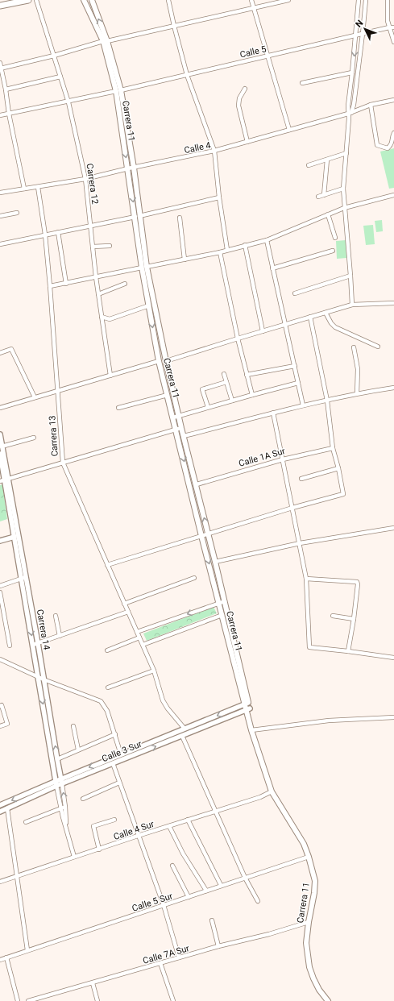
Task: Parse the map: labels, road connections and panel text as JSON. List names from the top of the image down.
{
  "streets": {
    "main road": ["Carrera 11"],
    "street": [
      "Calle 5",
      "Calle 4",
      "Carrera 12",
      "Carrera 13",
      "Calle 1A Sur",
      "Carrera 14",
      "Calle 3 Sur",
      "Calle 4 Sur",
      "Calle 5 Sur",
      "Calle 7A Sur"
    ]
  },
  "crossings": [
    ["Calle 5", "Carrera 11"],
    ["Calle 5", "Carrera 12"],
    ["Carrera 11", "Calle 4"],
    ["Carrera 11", "Calle 1A Sur"],
    ["Carrera 11", "Calle 3 Sur"],
    ["Carrera 11", "Calle 4 Sur"],
    ["Carrera 11", "Calle 5 Sur"],
    ["Carrera 11", "Calle 7A Sur"],
    ["Calle 4", "Carrera 12"],
    ["Calle 4", "Carrera 13"],
    ["Carrera 13", "Calle 3 Sur"],
    ["Carrera 14", "Calle 3 Sur"],
    ["Carrera 14", "Calle 4 Sur"]
  ],
  "north": "top left"
}
